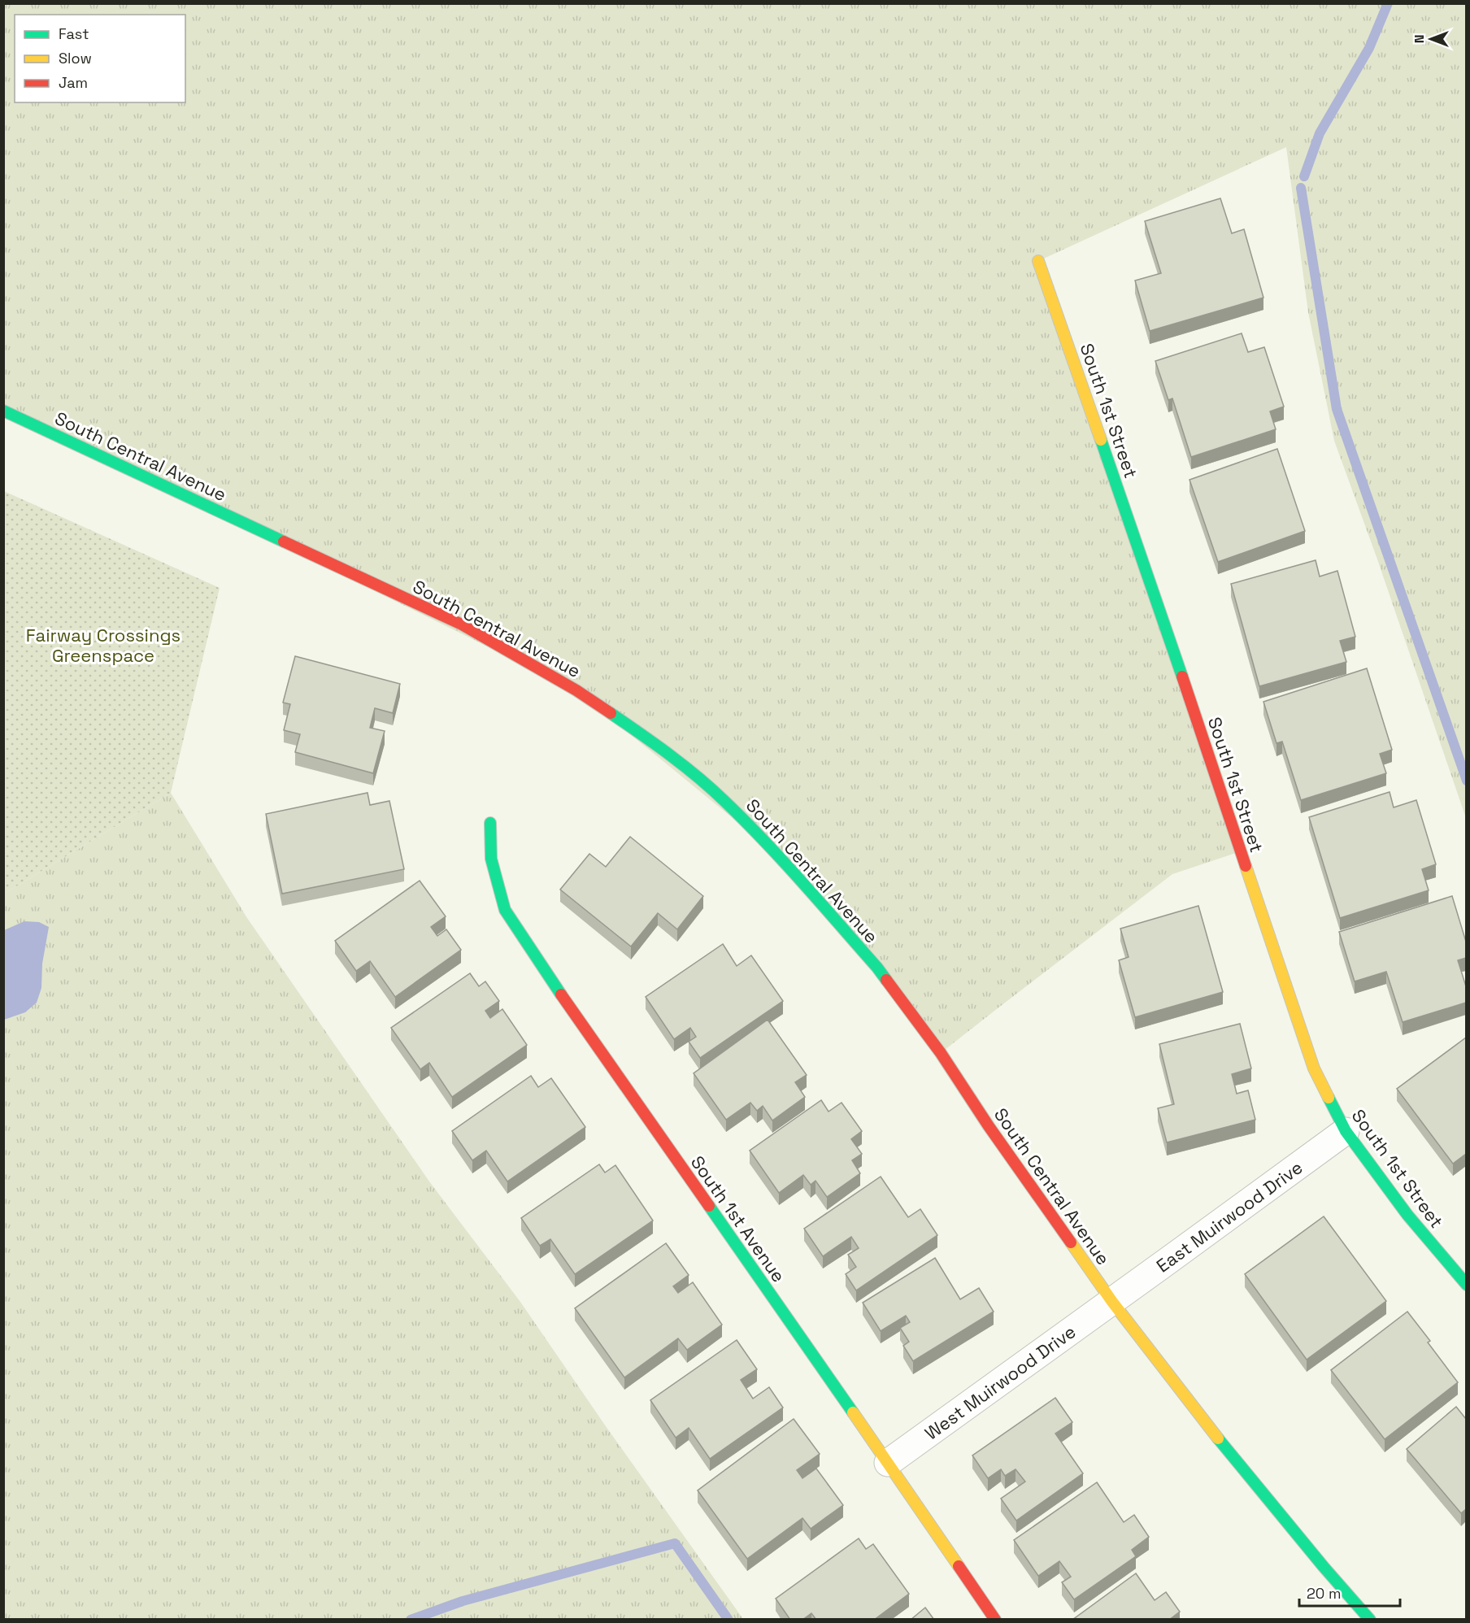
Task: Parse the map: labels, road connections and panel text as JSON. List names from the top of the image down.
{
  "streets": {
    "street": [
      "South 1st Street",
      "South Central Avenue",
      "East Muirwood Drive",
      "South 1st Avenue",
      "West Muirwood Drive"
    ]
  },
  "crossings": [
    ["South 1st Street", "East Muirwood Drive"],
    ["South Central Avenue", "East Muirwood Drive"],
    ["South Central Avenue", "West Muirwood Drive"],
    ["East Muirwood Drive", "West Muirwood Drive"],
    ["South 1st Avenue", "West Muirwood Drive"]
  ],
  "parks": ["Fairway Crossings Greenspace"],
  "legend": ["Fast", "Slow", "Jam"],
  "scale_bar": "20 m",
  "north": "left"
}
